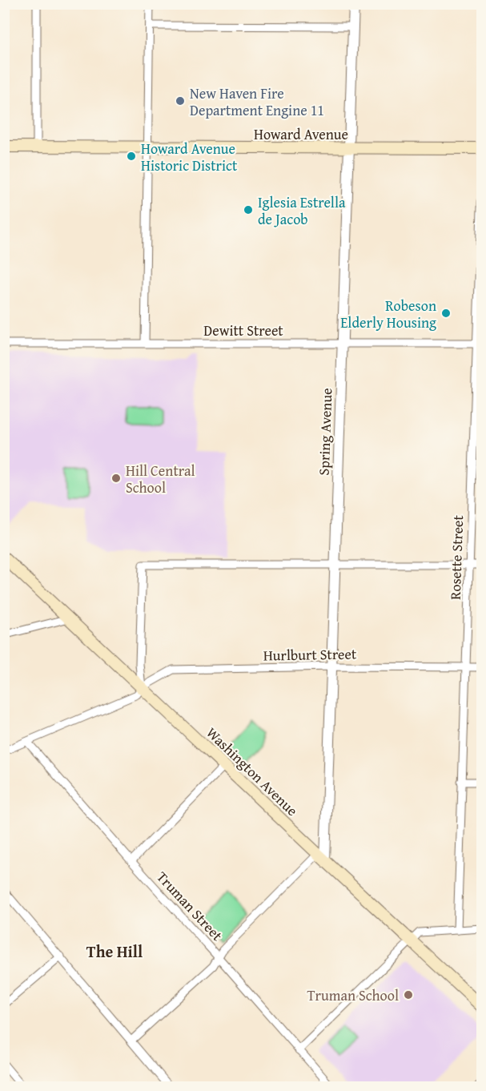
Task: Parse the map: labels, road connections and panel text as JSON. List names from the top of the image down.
{
  "streets": {
    "main road": ["Howard Avenue", "Washington Avenue"],
    "street": [
      "Dewitt Street",
      "Spring Avenue",
      "Rosette Street",
      "Hurlburt Street",
      "Truman Street"
    ]
  },
  "crossings": [
    ["Howard Avenue", "Spring Avenue"],
    ["Dewitt Street", "Spring Avenue"],
    ["Dewitt Street", "Rosette Street"],
    ["Spring Avenue", "Hurlburt Street"],
    ["Spring Avenue", "Washington Avenue"],
    ["Rosette Street", "Hurlburt Street"],
    ["Hurlburt Street", "Washington Avenue"],
    ["Hurlburt Street", "Truman Street"]
  ],
  "districts": ["The Hill"],
  "places": [
    "New Haven Fire Department Engine 11",
    "Howard Avenue Historic District",
    "Iglesia Estrella de Jacob",
    "Robeson Elderly Housing",
    "Hill Central School",
    "Truman School"
  ]
}
